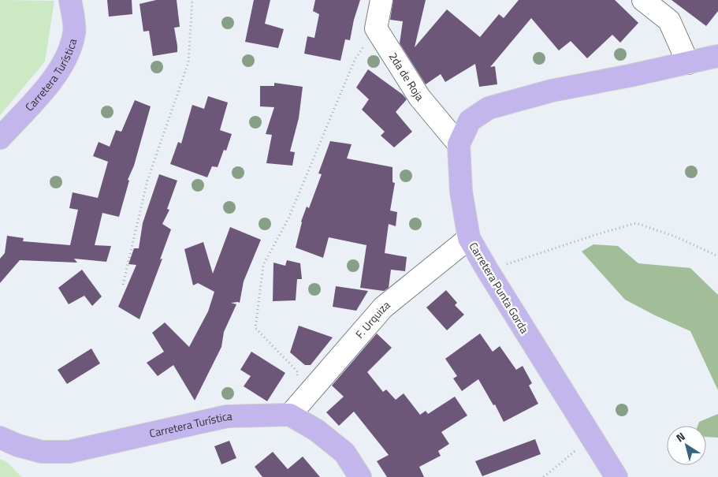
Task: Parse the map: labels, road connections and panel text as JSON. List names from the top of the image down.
{
  "streets": {
    "main road": ["Carretera Turística", "Carretera Punta Gorda"],
    "street": ["2da de Roja", "F. Urquiza"]
  },
  "crossings": [
    ["Carretera Turística", "F. Urquiza"],
    ["2da de Roja", "Carretera Punta Gorda"],
    ["Carretera Punta Gorda", "F. Urquiza"]
  ],
  "north": "top left"
}
